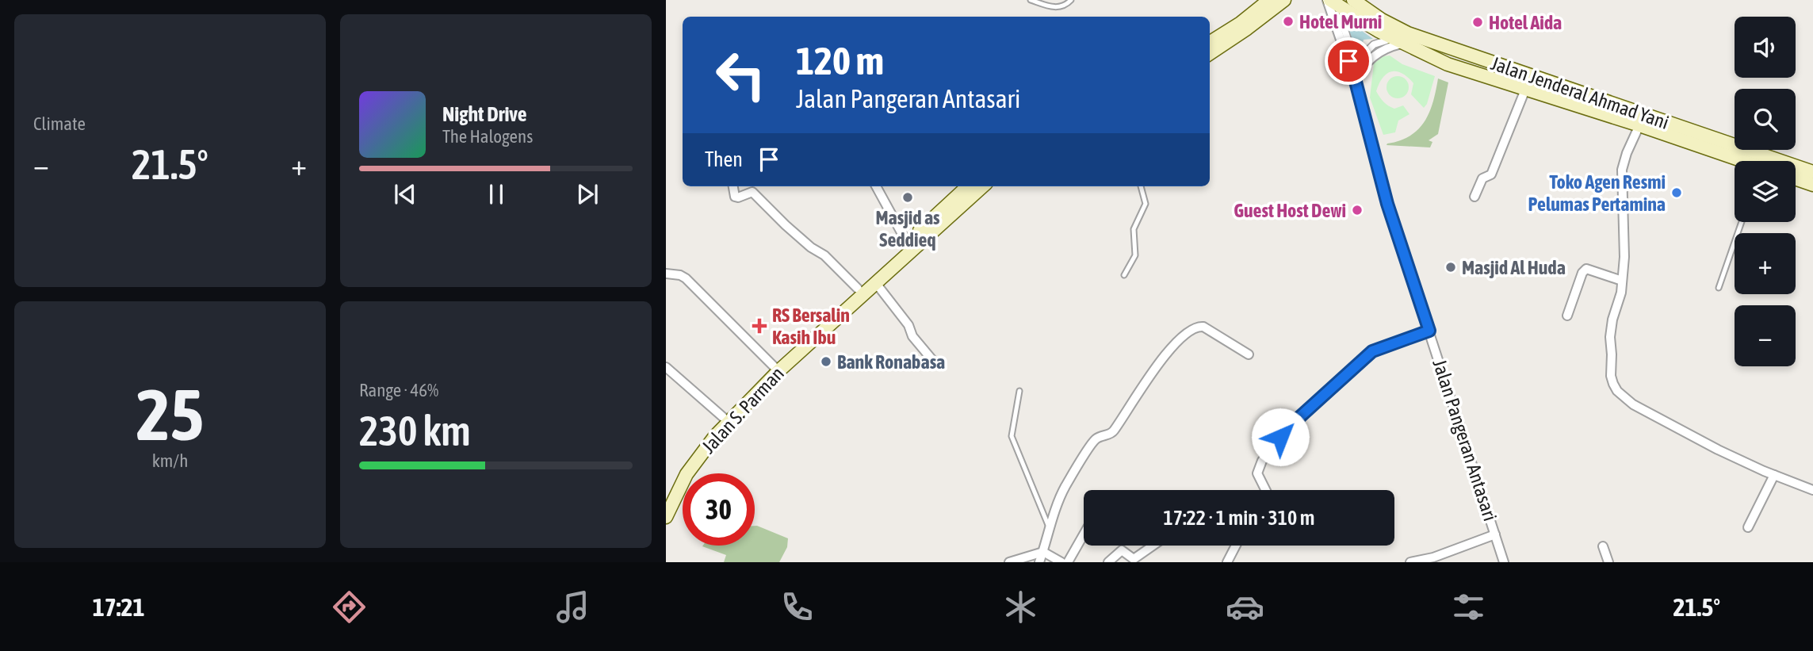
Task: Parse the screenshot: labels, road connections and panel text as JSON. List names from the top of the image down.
{
  "streets": {
    "main road": ["Jalan Jenderal Ahmad Yani", "Jalan S. Parman"],
    "street": ["Jalan Pangeran Antasari"]
  },
  "crossings": [
    ["Jalan Jenderal Ahmad Yani", "Jalan Pangeran Antasari"]
  ],
  "places": {
    "other": [
      "Hotel Murni",
      "Hotel Aida",
      "Toko Agen Resmi Pelumas Pertamina",
      "Masjid as Seddieq",
      "Guest Host Dewi",
      "Masjid Al Huda",
      "Bank Ronabasa"
    ],
    "health": ["RS Bersalin Kasih Ibu"]
  },
  "page": {
    "tile": [
      "Climate",
      ["25", "km/h"],
      ["Range · 46%", "230 km"]
    ],
    "map_buttons": ["+", "−"],
    "turn": ["120 m", "Jalan Pangeran Antasari"],
    "song": ["Night Drive", "The Halogens"],
    "then": "Then",
    "heat": ["−", "21.5°", "+"],
    "limit": "30",
    "trip": "17:22 · 1 min · 310 m",
    "tabs": ["17:21", "21.5°"]
  }
}
